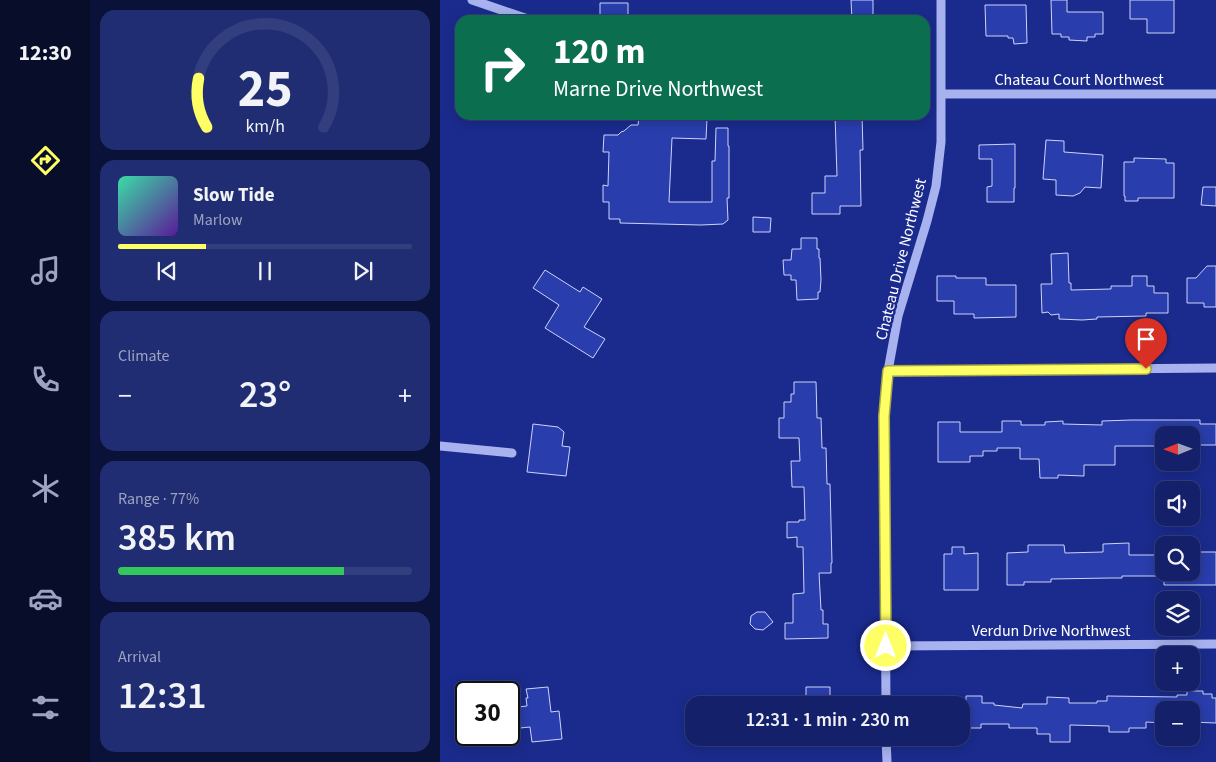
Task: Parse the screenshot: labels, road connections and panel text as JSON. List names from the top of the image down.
{
  "streets": {
    "street": ["Chateau Court Northwest", "Chateau Drive Northwest", "Verdun Drive Northwest"]
  },
  "crossings": [
    ["Chateau Court Northwest", "Chateau Drive Northwest"],
    ["Chateau Drive Northwest", "Verdun Drive Northwest"]
  ],
  "north": "left",
  "page": {
    "tabs": "12:30",
    "turn": ["120 m", "Marne Drive Northwest"],
    "song": ["Slow Tide", "Marlow"],
    "tile": [
      "Climate",
      ["Range · 77%", "385 km"],
      ["Arrival", "12:31"]
    ],
    "heat": ["−", "23°", "+"],
    "map_buttons": ["+", "−"],
    "limit": "30",
    "trip": "12:31 · 1 min · 230 m",
    "gauge": ["25", "km/h"]
  }
}
